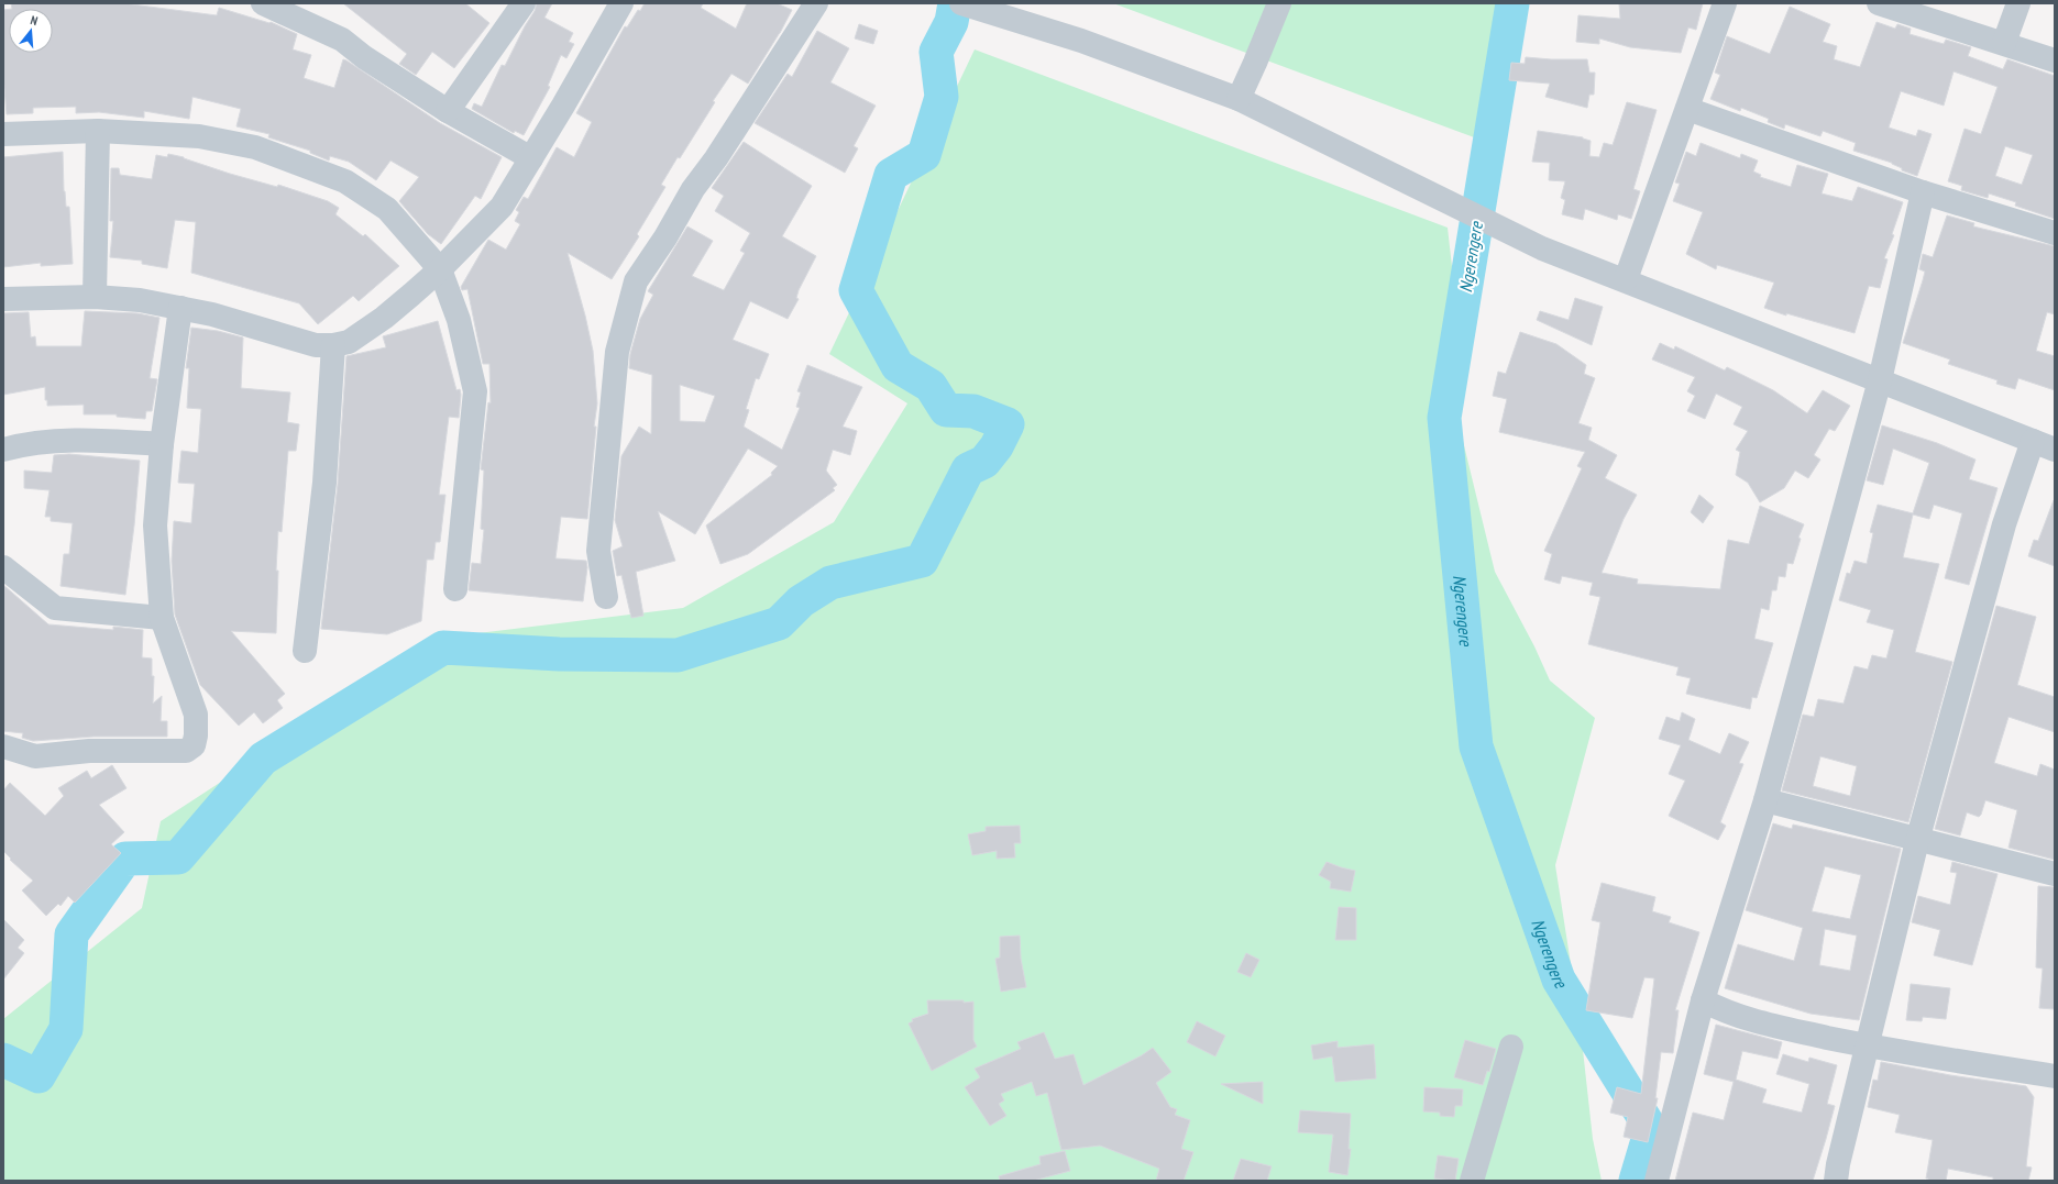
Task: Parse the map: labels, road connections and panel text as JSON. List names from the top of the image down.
{
  "water": ["Ngerengere"],
  "north": "top"
}
